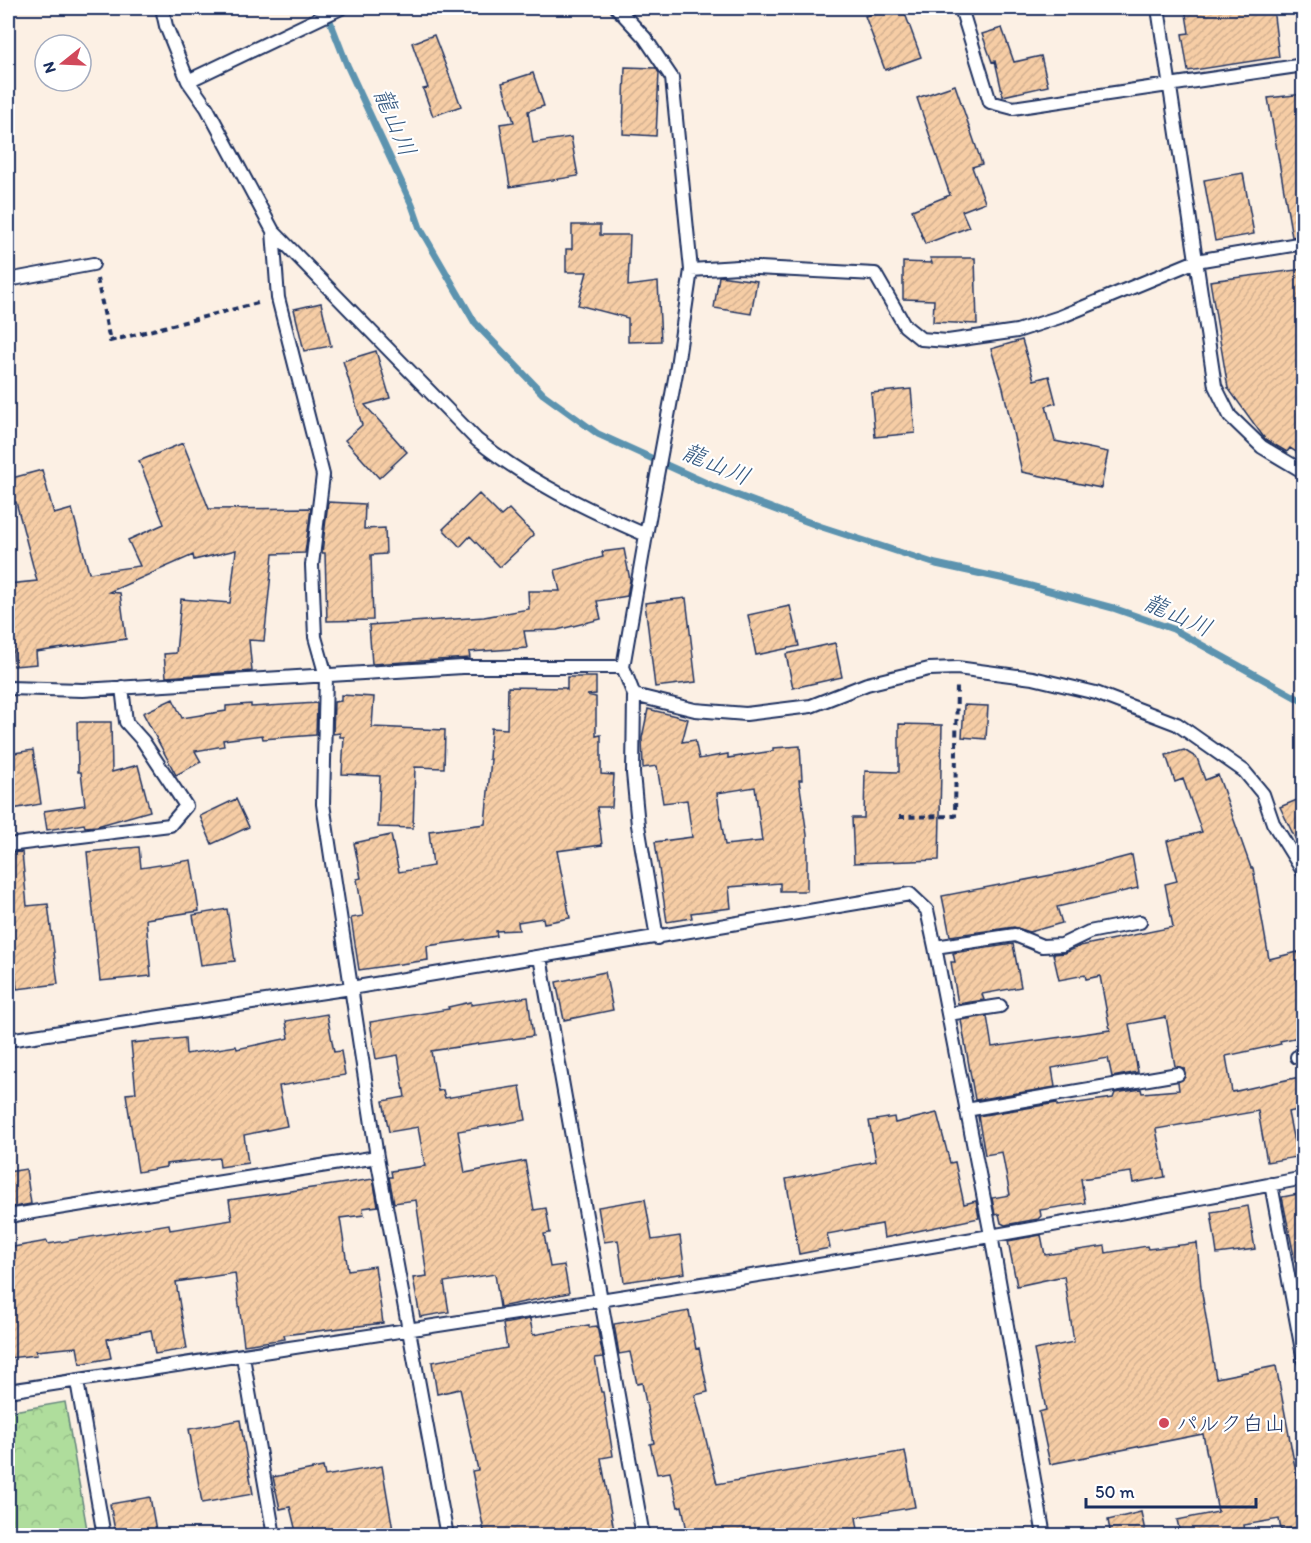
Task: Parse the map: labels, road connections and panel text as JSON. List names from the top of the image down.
{
  "water": ["龍山川"],
  "places": ["パルク白山"],
  "scale_bar": "50 m",
  "north": "left"
}
